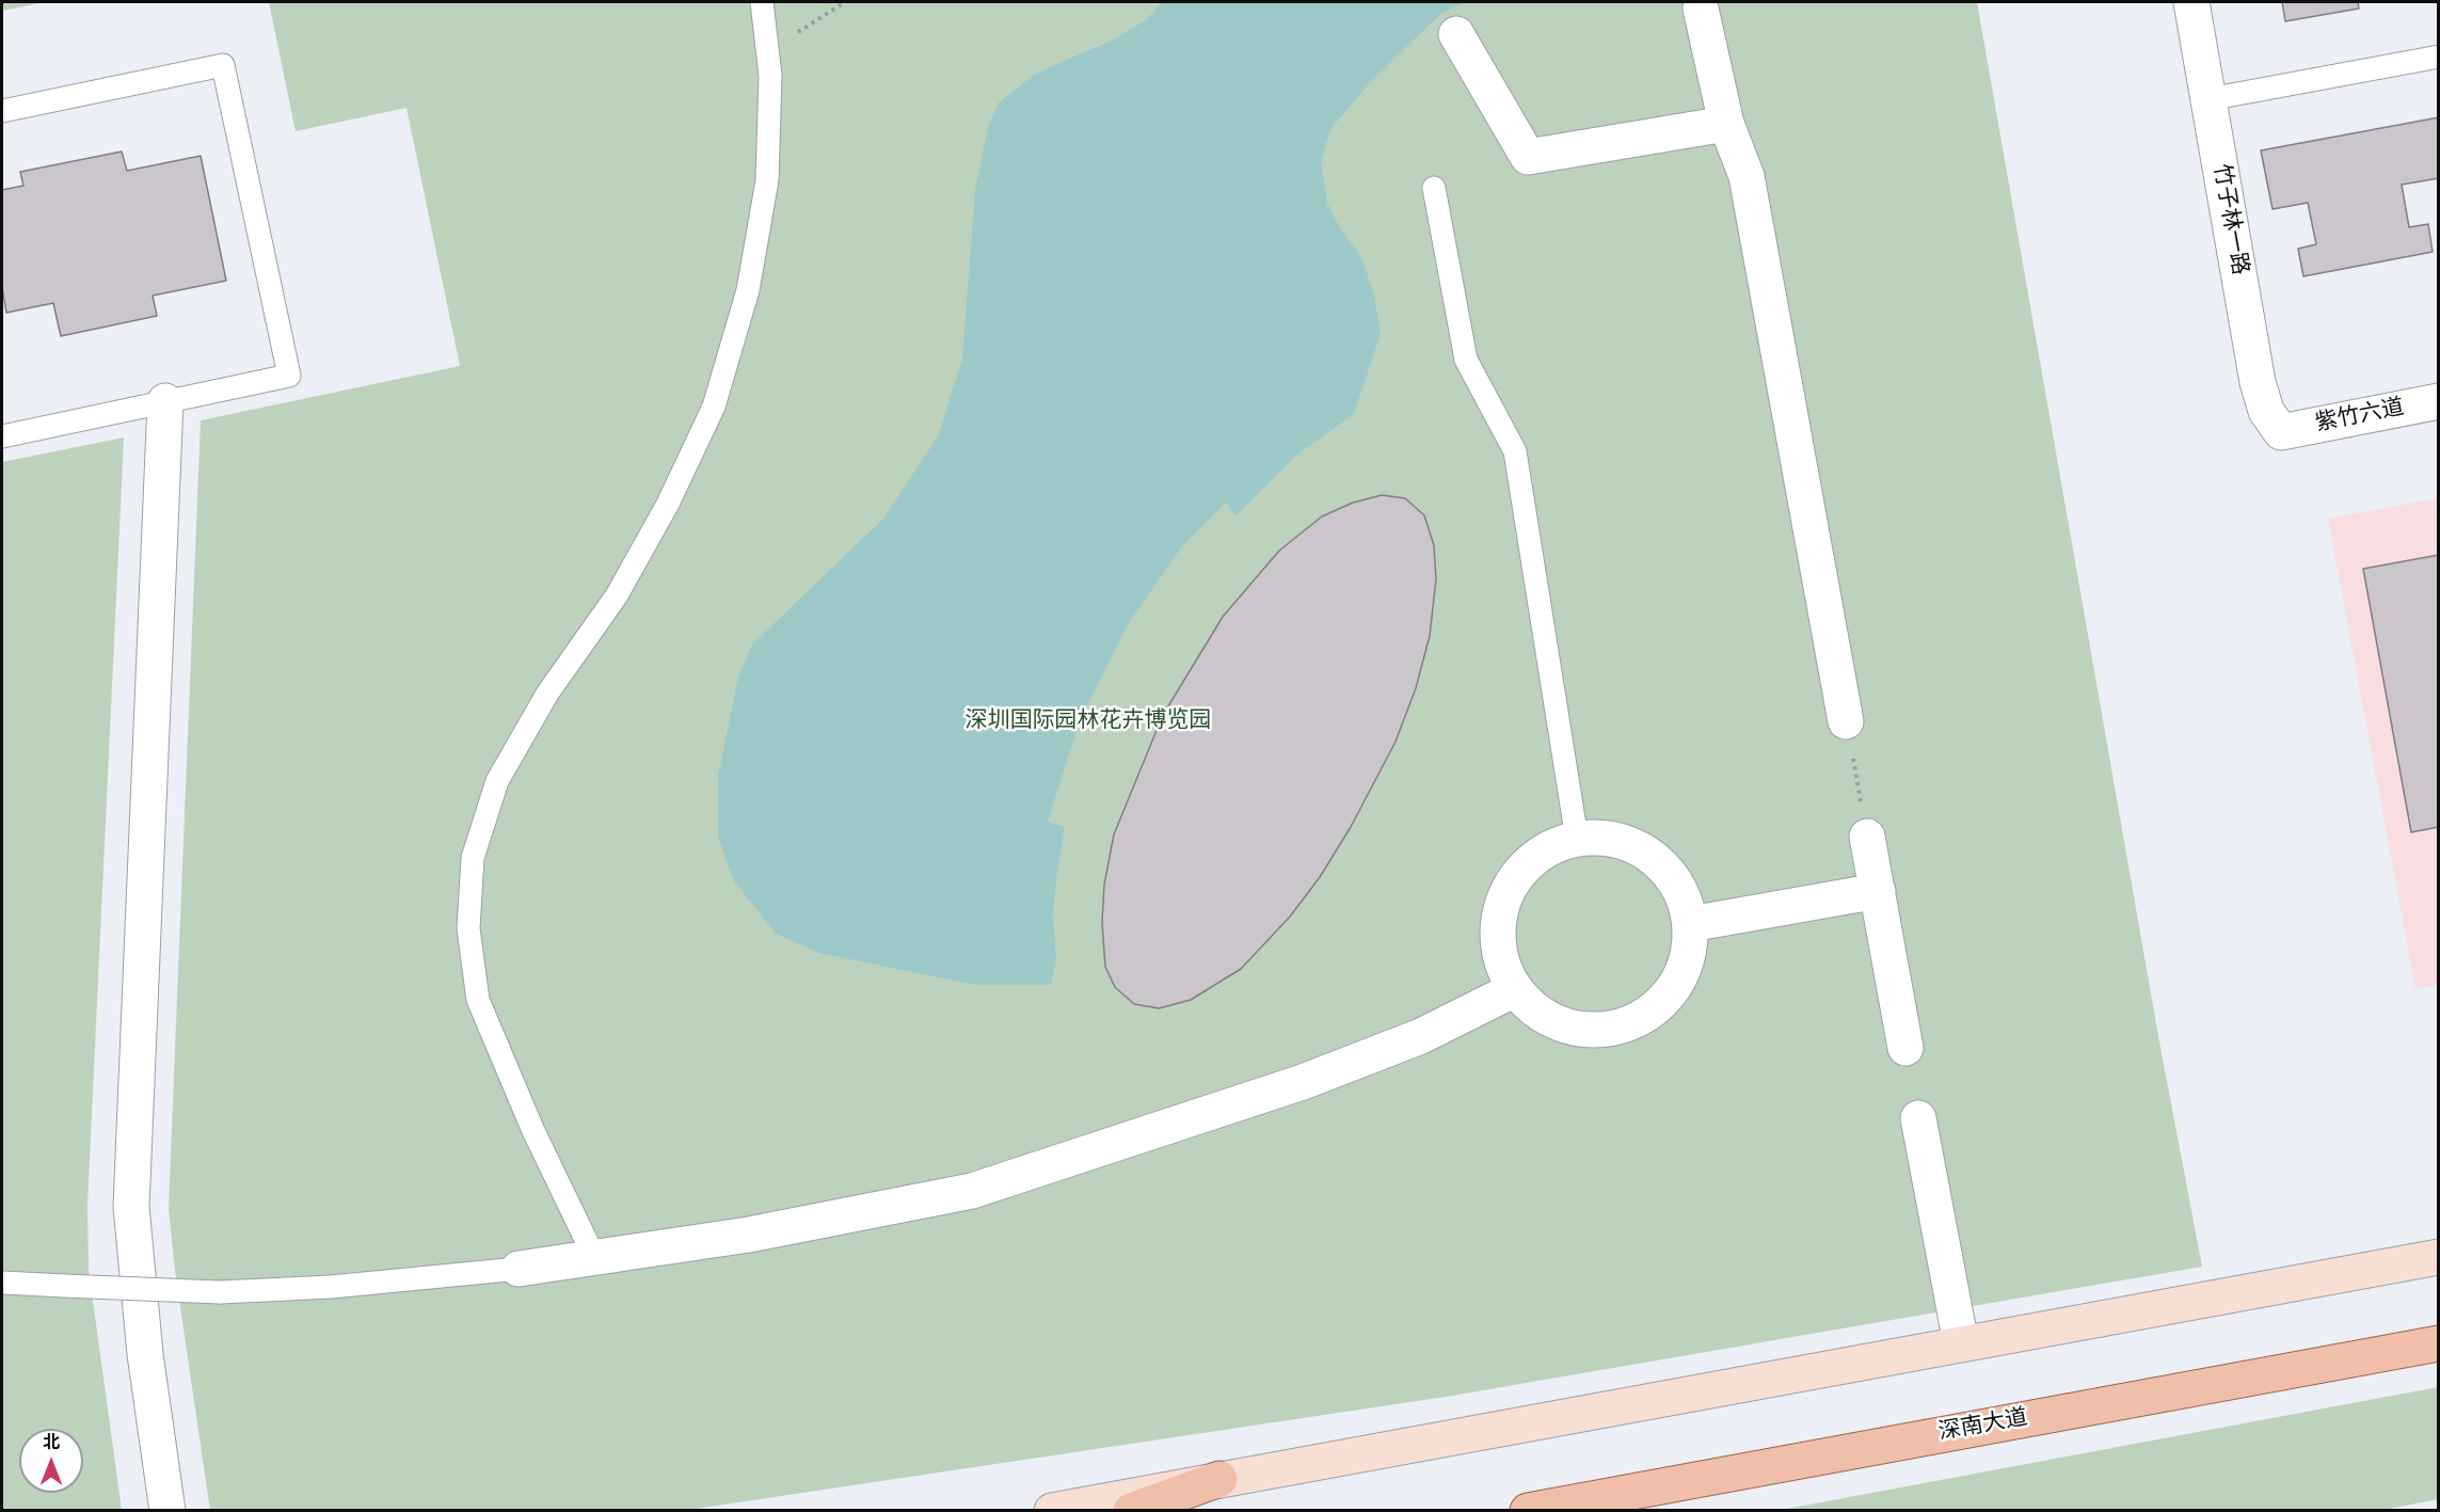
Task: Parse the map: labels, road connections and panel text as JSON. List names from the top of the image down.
{
  "streets": {
    "main road": ["深南大道"],
    "street": ["竹子林一路", "紫竹六道"]
  },
  "crossings": [
    ["竹子林一路", "紫竹六道"]
  ],
  "parks": ["深圳国际园林花卉博览园"],
  "north": "top"
}
